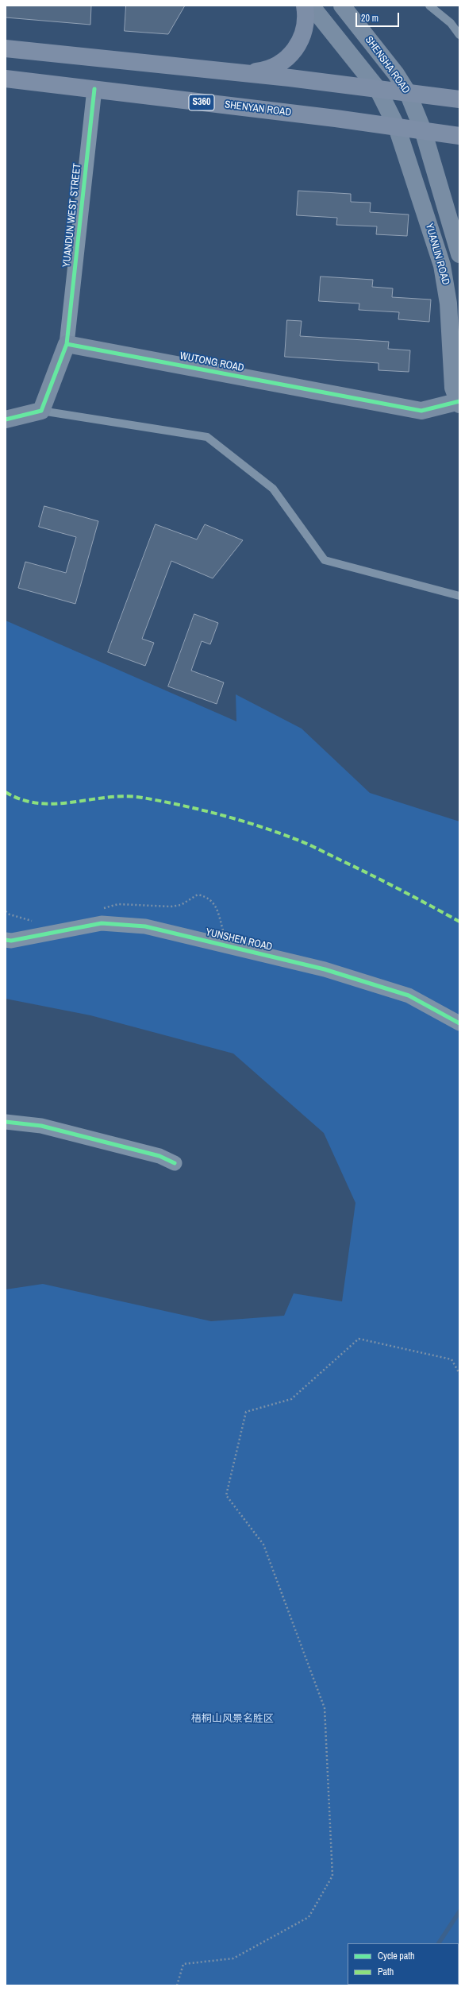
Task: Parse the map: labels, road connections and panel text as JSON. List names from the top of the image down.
{
  "streets": {
    "main road": [
      "SHENSHA ROAD",
      "S360",
      "SHENYAN ROAD",
      "YUANLIN ROAD",
      "WUTONG ROAD"
    ],
    "street": ["YUANDUN WEST STREET", "YUNSHEN ROAD"]
  },
  "crossings": [
    ["SHENSHA ROAD", "S360"],
    ["SHENSHA ROAD", "SHENYAN ROAD"],
    ["SHENSHA ROAD", "YUANLIN ROAD"],
    ["S360", "SHENYAN ROAD"],
    ["S360", "YUANLIN ROAD"],
    ["SHENYAN ROAD", "YUANDUN WEST STREET"],
    ["SHENYAN ROAD", "YUANLIN ROAD"],
    ["YUANDUN WEST STREET", "WUTONG ROAD"],
    ["YUANLIN ROAD", "WUTONG ROAD"]
  ],
  "parks": ["梧桐山风景名胜区"],
  "legend": ["Cycle path", "Path"],
  "scale_bar": "20 m"
}
